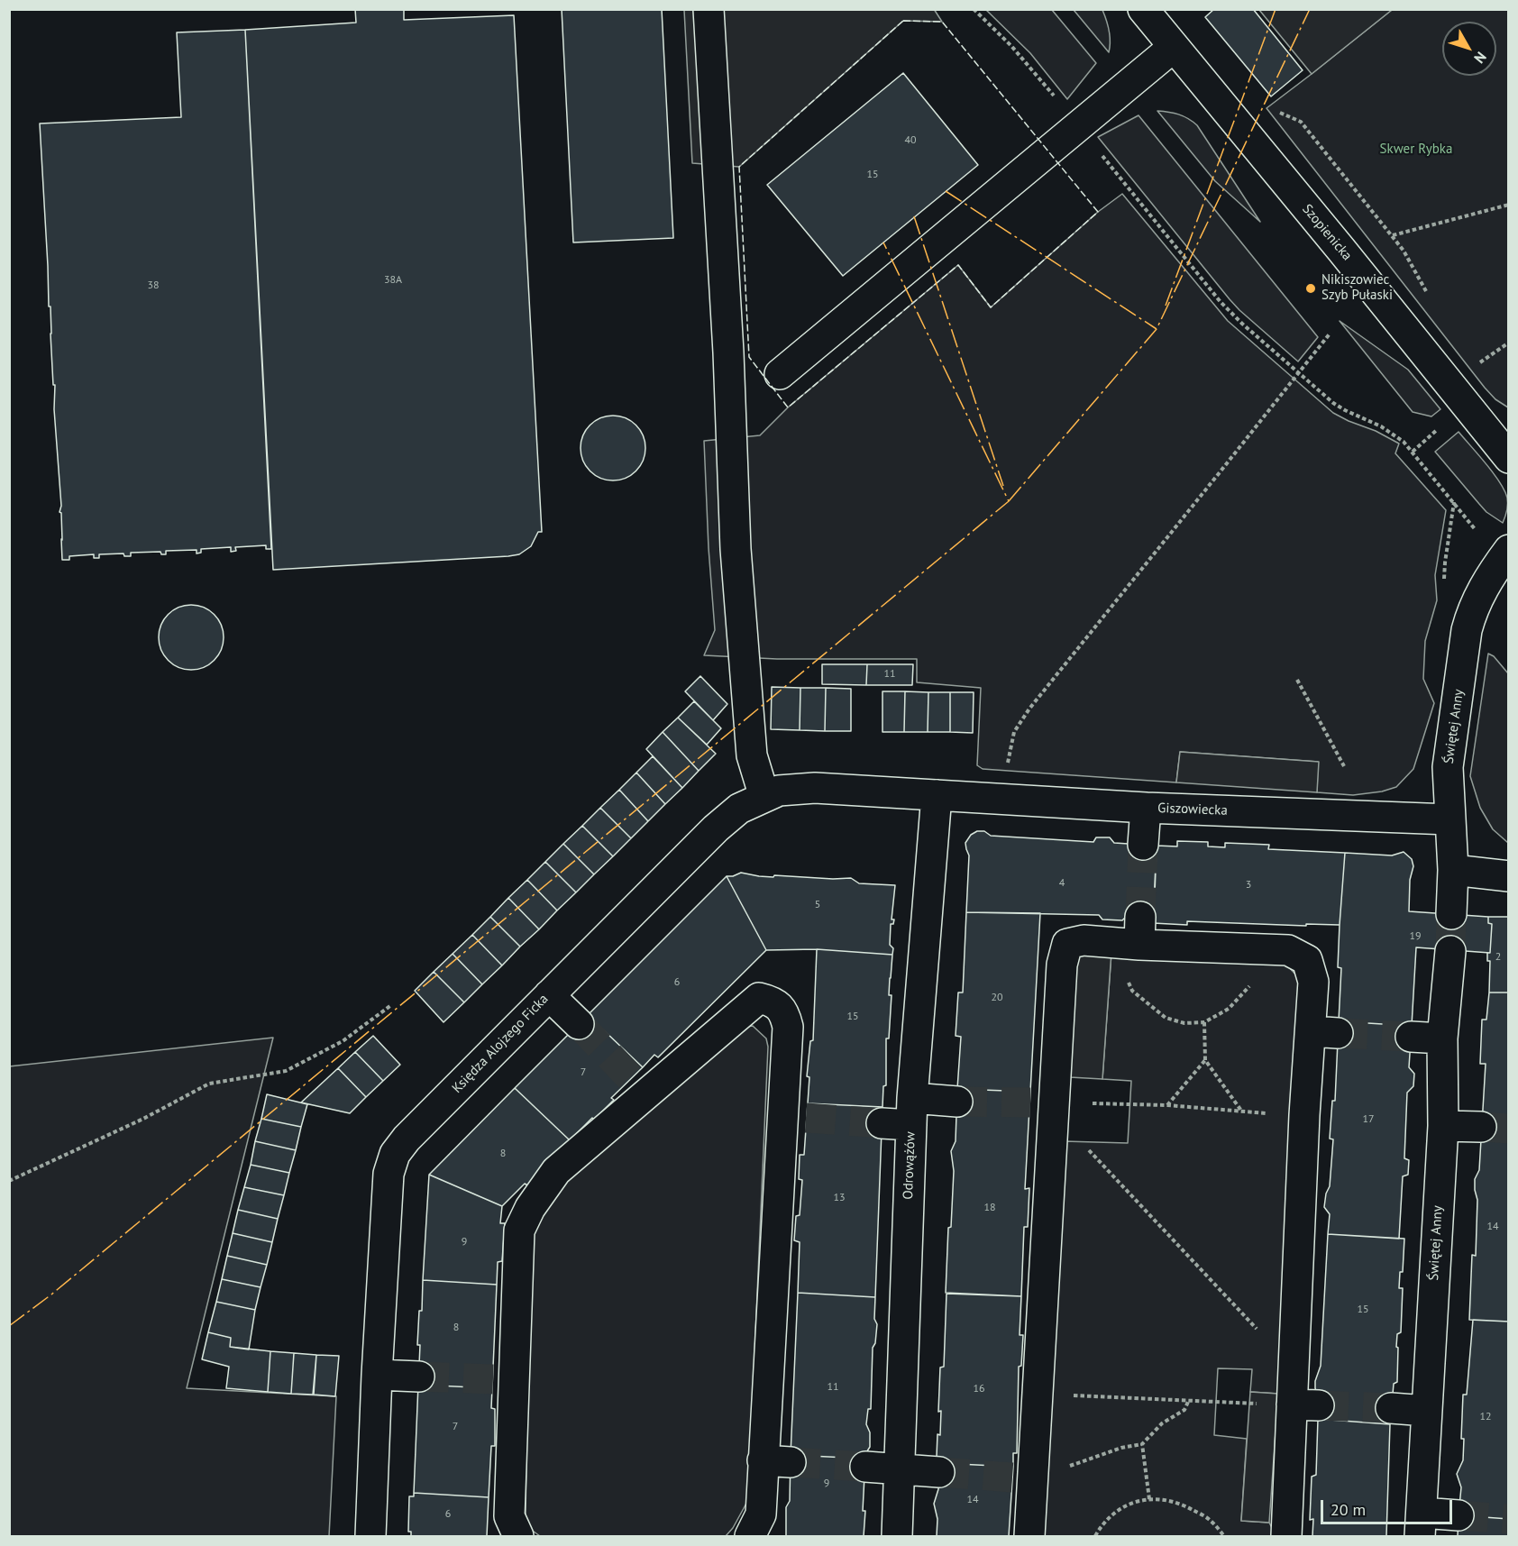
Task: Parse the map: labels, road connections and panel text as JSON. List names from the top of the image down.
{
  "streets": {
    "street": [
      "Szopienicka",
      "Świętej Anny",
      "Giszowiecka",
      "Księdza Alojzego Ficka",
      "Odrowążów"
    ]
  },
  "crossings": [
    ["Świętej Anny", "Giszowiecka"],
    ["Giszowiecka", "Księdza Alojzego Ficka"],
    ["Giszowiecka", "Odrowążów"],
    ["Księdza Alojzego Ficka", "Odrowążów"]
  ],
  "parks": ["Skwer Rybka"],
  "places": ["Nikiszowiec Szyb Pułaski"],
  "house_numbers": [
    "40",
    "15",
    "38A",
    "38",
    "11",
    "4",
    "3",
    "5",
    "19",
    "2",
    "6",
    "20",
    "15",
    "7",
    "17",
    "8",
    "13",
    "18",
    "14",
    "9",
    "15",
    "8",
    "11",
    "16",
    "12",
    "7",
    "9",
    "14",
    "6"
  ],
  "scale_bar": "20 m",
  "north": "bottom right"
}
